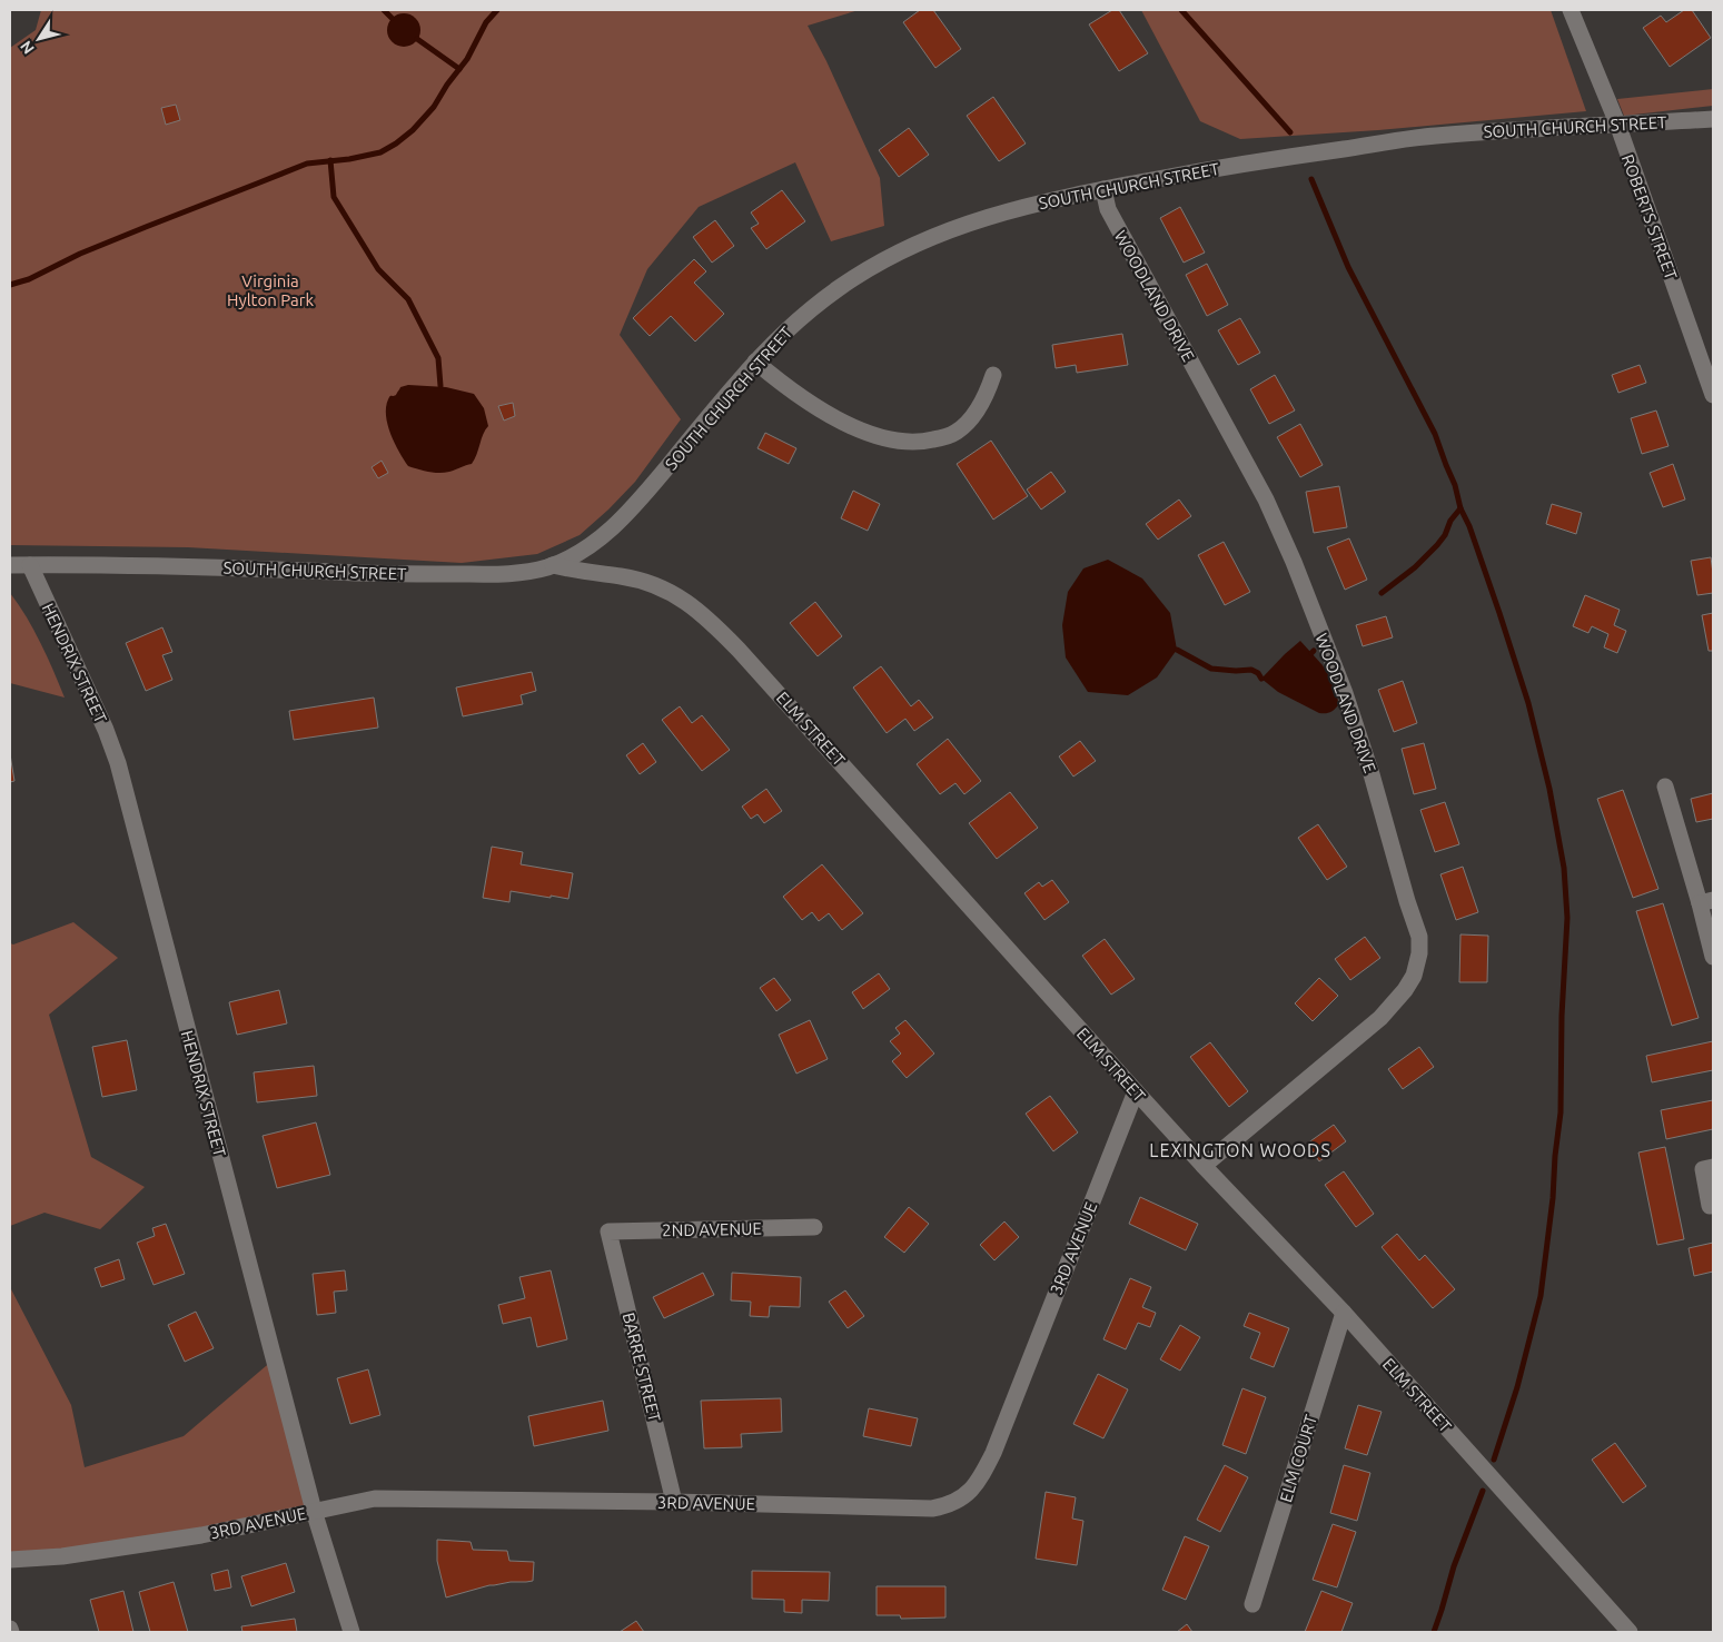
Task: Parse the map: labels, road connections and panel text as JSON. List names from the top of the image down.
{
  "streets": {
    "street": [
      "SOUTH CHURCH STREET",
      "ROBERTS STREET",
      "WOODLAND DRIVE",
      "HENDRIX STREET",
      "ELM STREET",
      "2ND AVENUE",
      "3RD AVENUE",
      "BARRE STREET",
      "ELM COURT"
    ]
  },
  "crossings": [
    ["SOUTH CHURCH STREET", "ROBERTS STREET"],
    ["SOUTH CHURCH STREET", "WOODLAND DRIVE"],
    ["SOUTH CHURCH STREET", "HENDRIX STREET"],
    ["SOUTH CHURCH STREET", "ELM STREET"],
    ["WOODLAND DRIVE", "ELM STREET"],
    ["HENDRIX STREET", "3RD AVENUE"],
    ["ELM STREET", "3RD AVENUE"],
    ["ELM STREET", "ELM COURT"],
    ["2ND AVENUE", "BARRE STREET"],
    ["3RD AVENUE", "BARRE STREET"]
  ],
  "districts": ["LEXINGTON WOODS"],
  "parks": ["Virginia Hylton Park"],
  "north": "bottom left"
}
